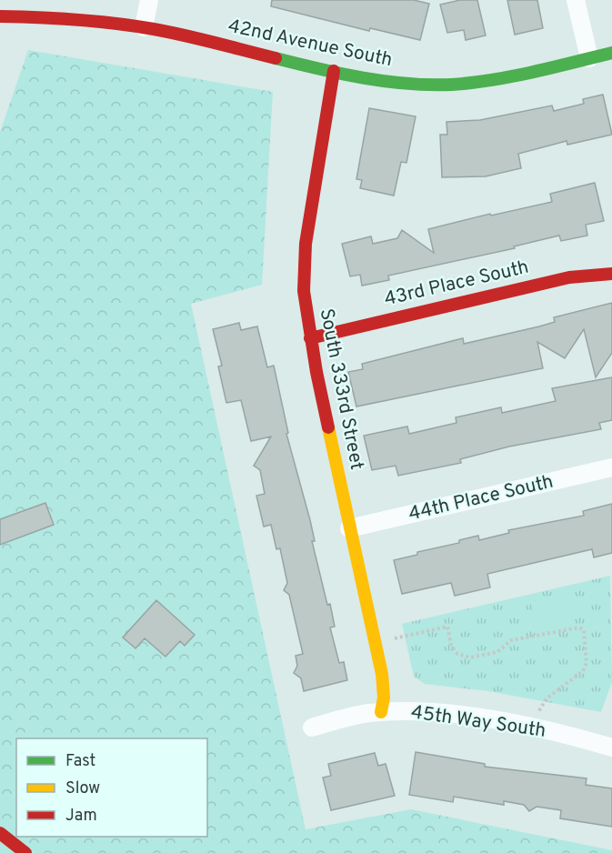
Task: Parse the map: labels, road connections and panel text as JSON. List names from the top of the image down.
{
  "streets": {
    "main road": ["42nd Avenue South", "43rd Place South", "South 333rd Street"],
    "street": ["44th Place South", "45th Way South"]
  },
  "crossings": [
    ["42nd Avenue South", "South 333rd Street"],
    ["43rd Place South", "South 333rd Street"],
    ["South 333rd Street", "44th Place South"],
    ["South 333rd Street", "45th Way South"]
  ],
  "legend": ["Fast", "Slow", "Jam"]
}
